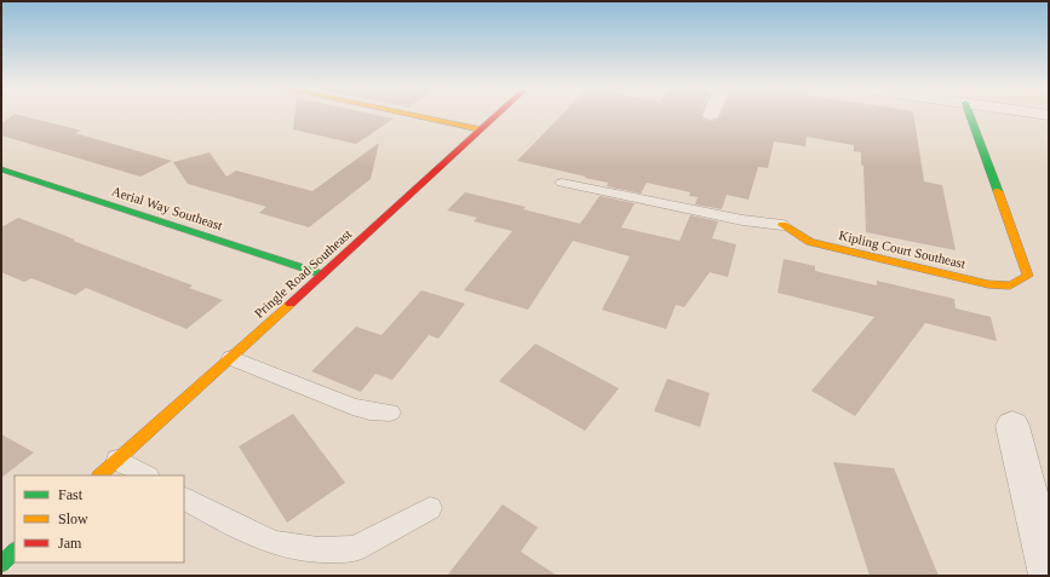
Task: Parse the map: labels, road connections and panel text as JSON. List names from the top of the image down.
{
  "streets": {
    "street": ["Aerial Way Southeast", "Kipling Court Southeast", "Pringle Road Southeast"]
  },
  "crossings": [
    ["Aerial Way Southeast", "Pringle Road Southeast"]
  ],
  "legend": ["Fast", "Slow", "Jam"]
}
